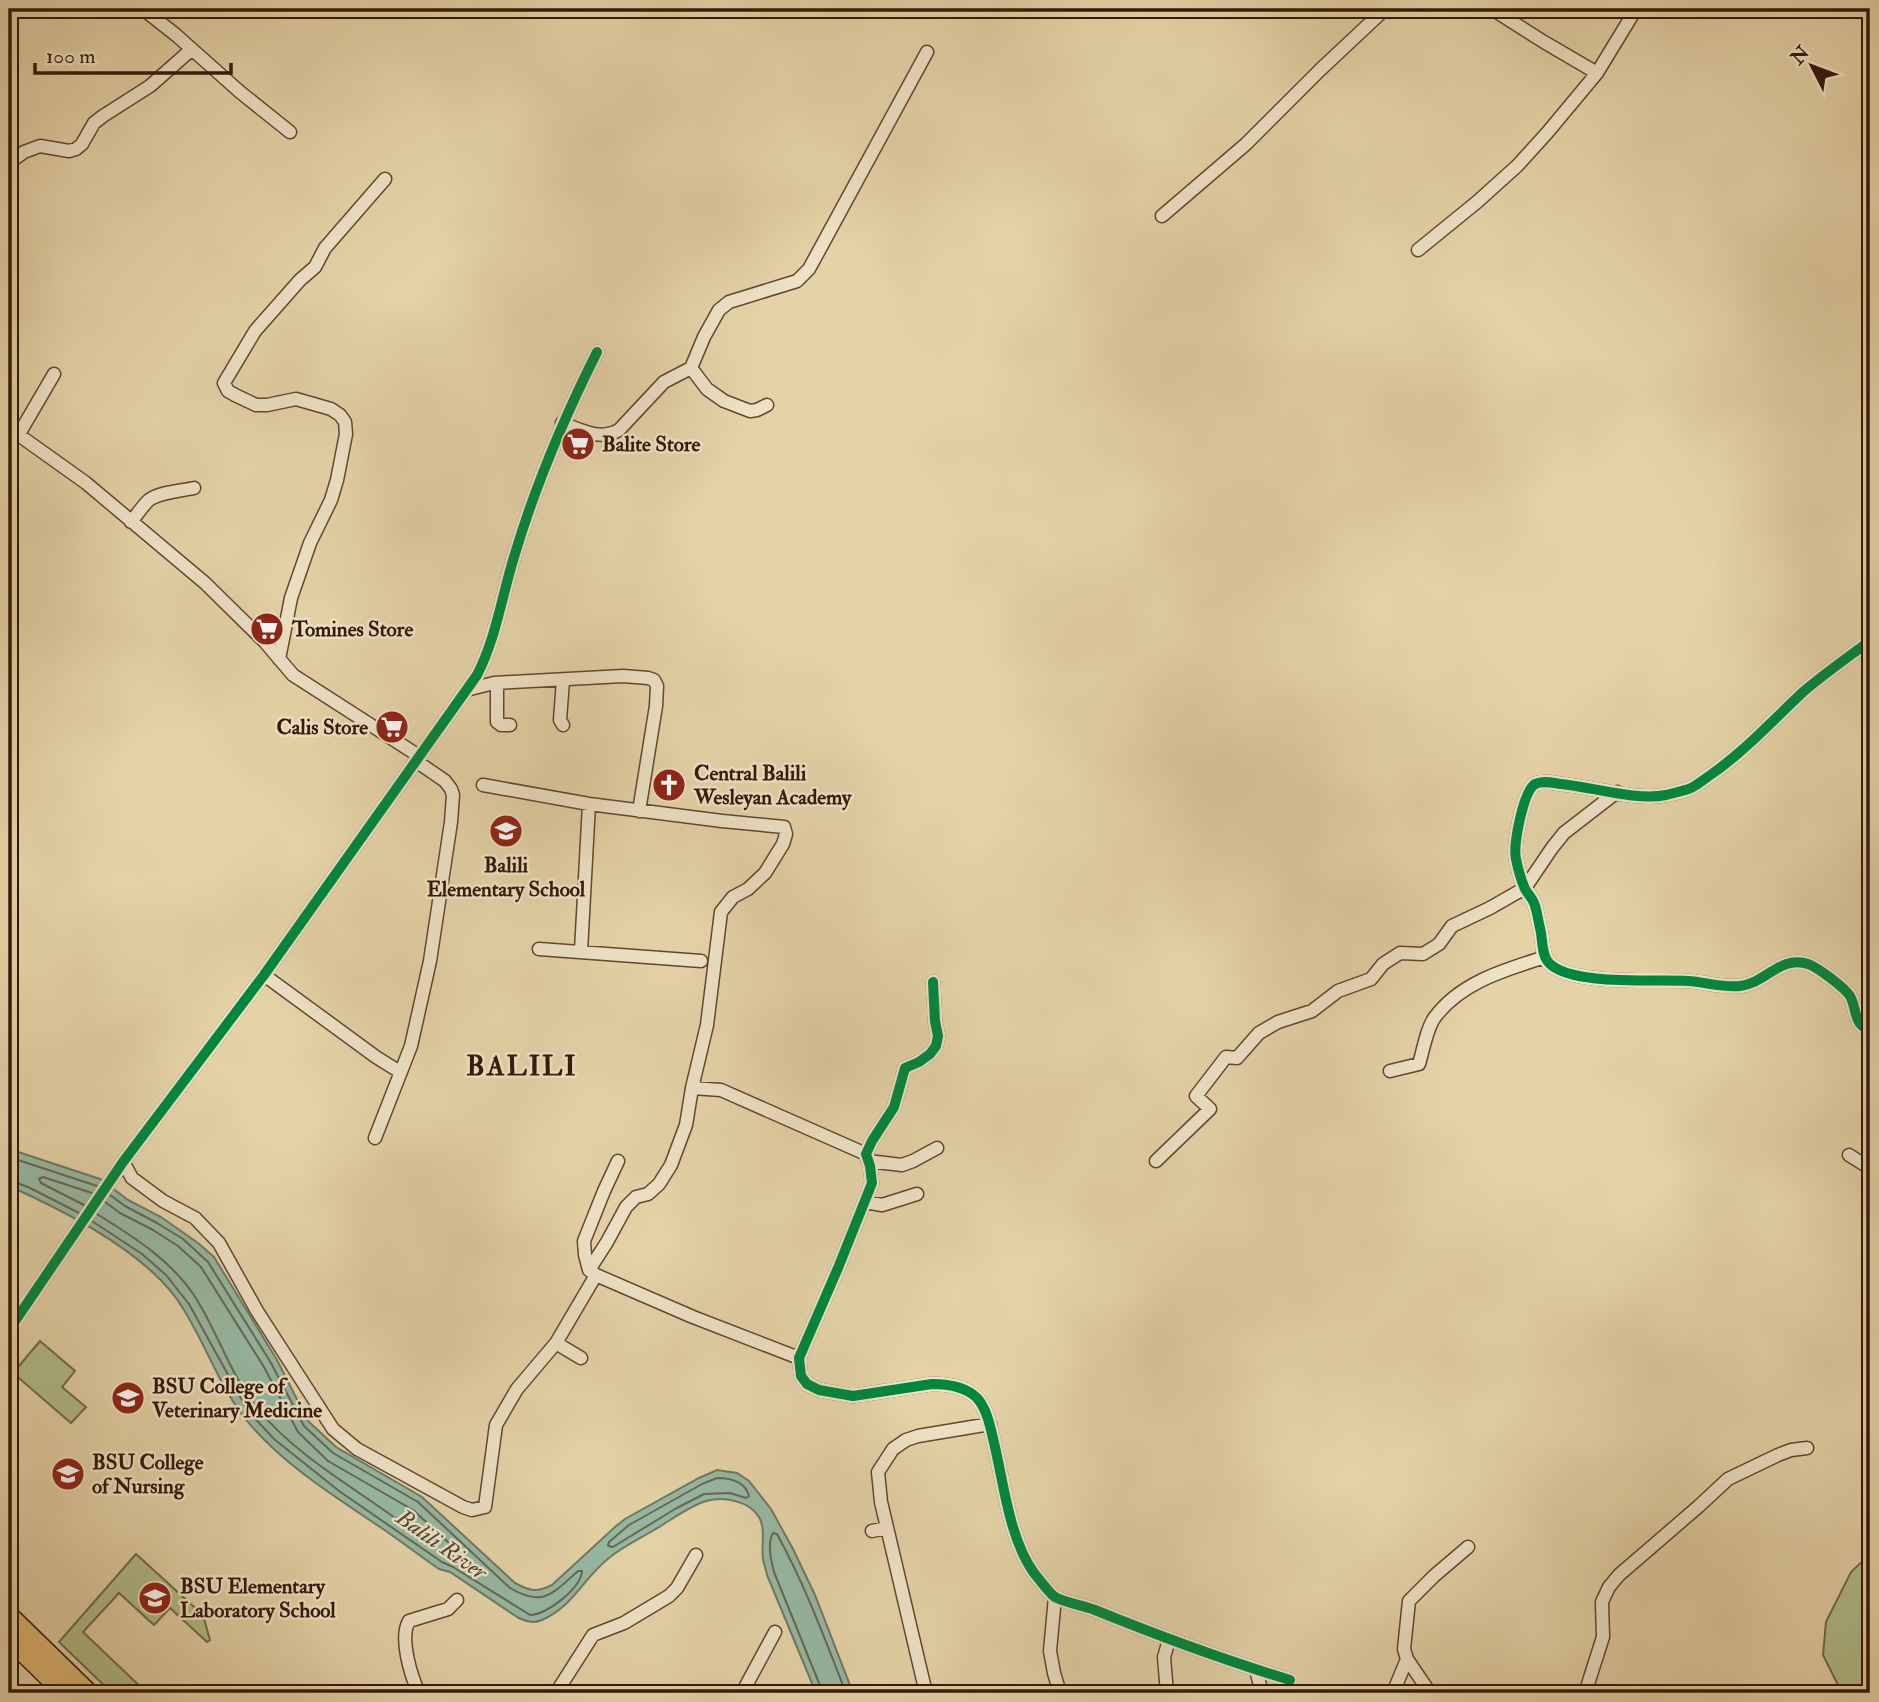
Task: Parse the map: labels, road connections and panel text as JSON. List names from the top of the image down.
{
  "districts": ["BALILI"],
  "water": ["Balili River"],
  "places": {
    "supermarket": ["Balite Store", "Tomines Store", "Calis Store"],
    "church": ["Central Balili Wesleyan Academy"],
    "school or university": [
      "Balili Elementary School",
      "BSU College of Veterinary Medicine",
      "BSU College of Nursing",
      "BSU Elementary Laboratory School"
    ]
  },
  "scale_bar": "100 m",
  "north": "top left"
}
